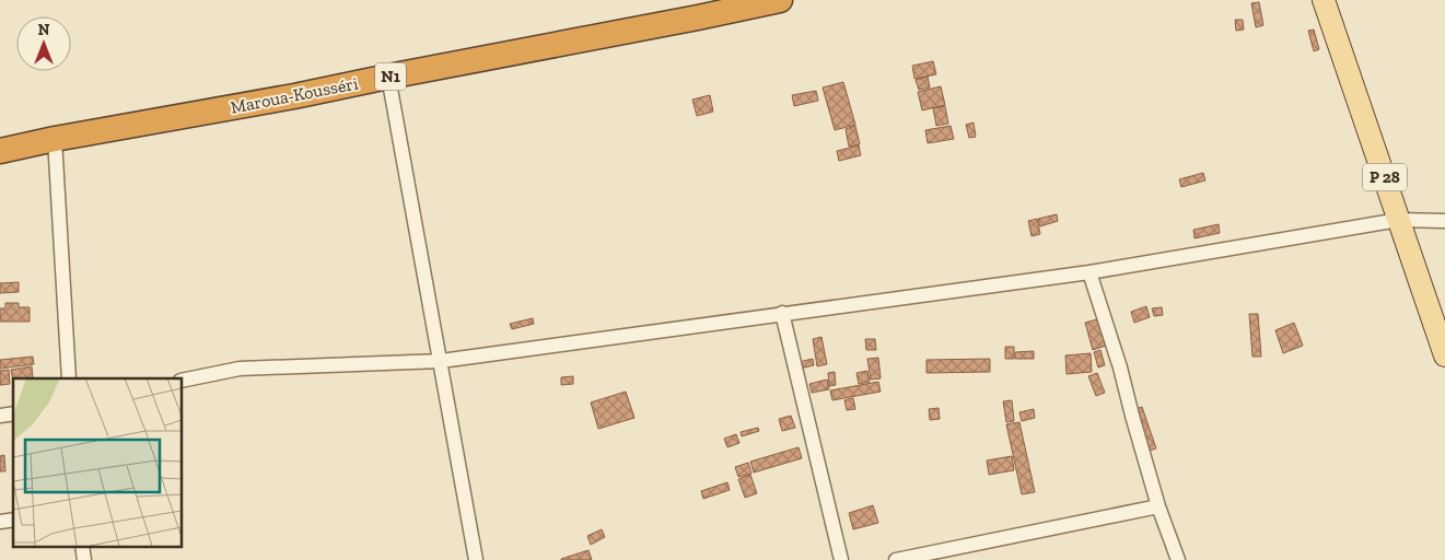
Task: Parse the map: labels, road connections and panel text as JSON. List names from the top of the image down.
{
  "streets": {
    "highway": ["N1", "Maroua-Kousséri"],
    "main road": ["P 28"]
  },
  "north": "top"
}
